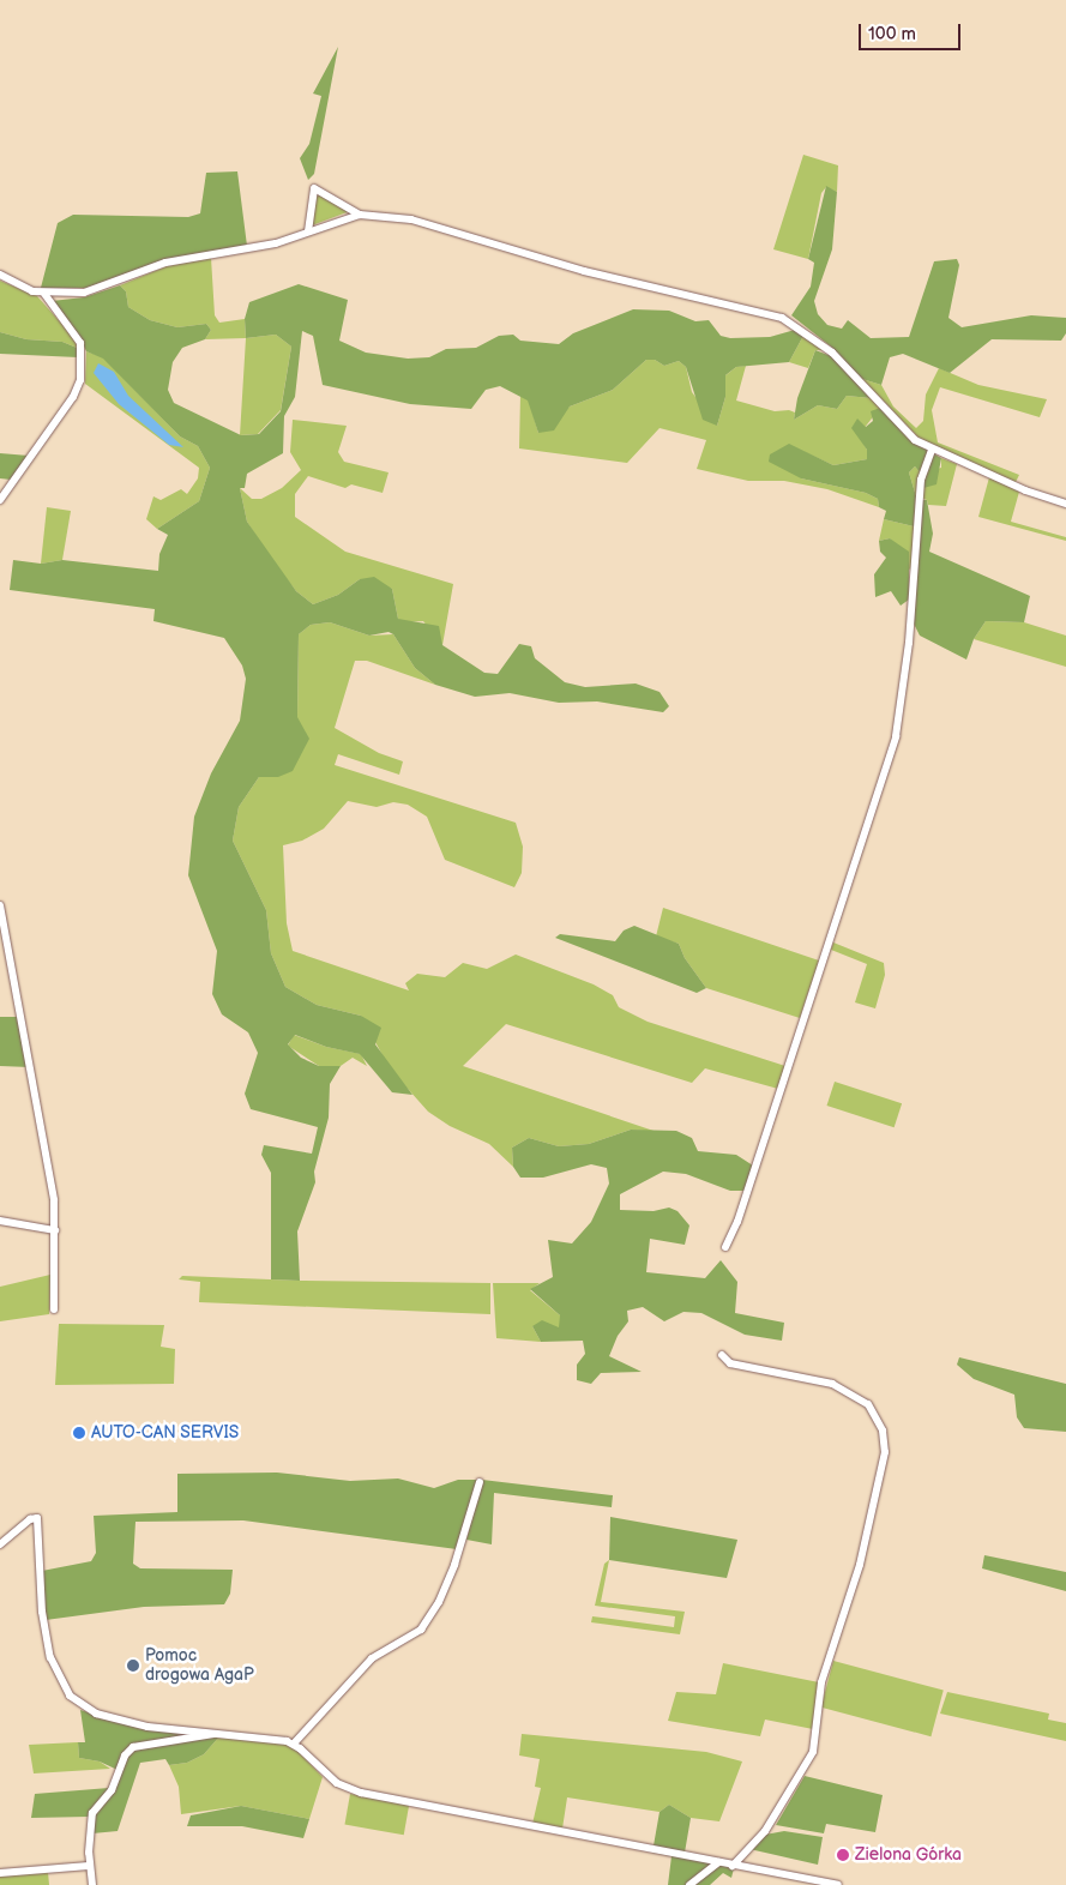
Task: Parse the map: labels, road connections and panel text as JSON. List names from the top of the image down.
{
  "places": ["AUTO-CAN SERVIS", "Pomoc drogowa AgaP", "Zielona Górka"],
  "scale_bar": "100 m"
}
